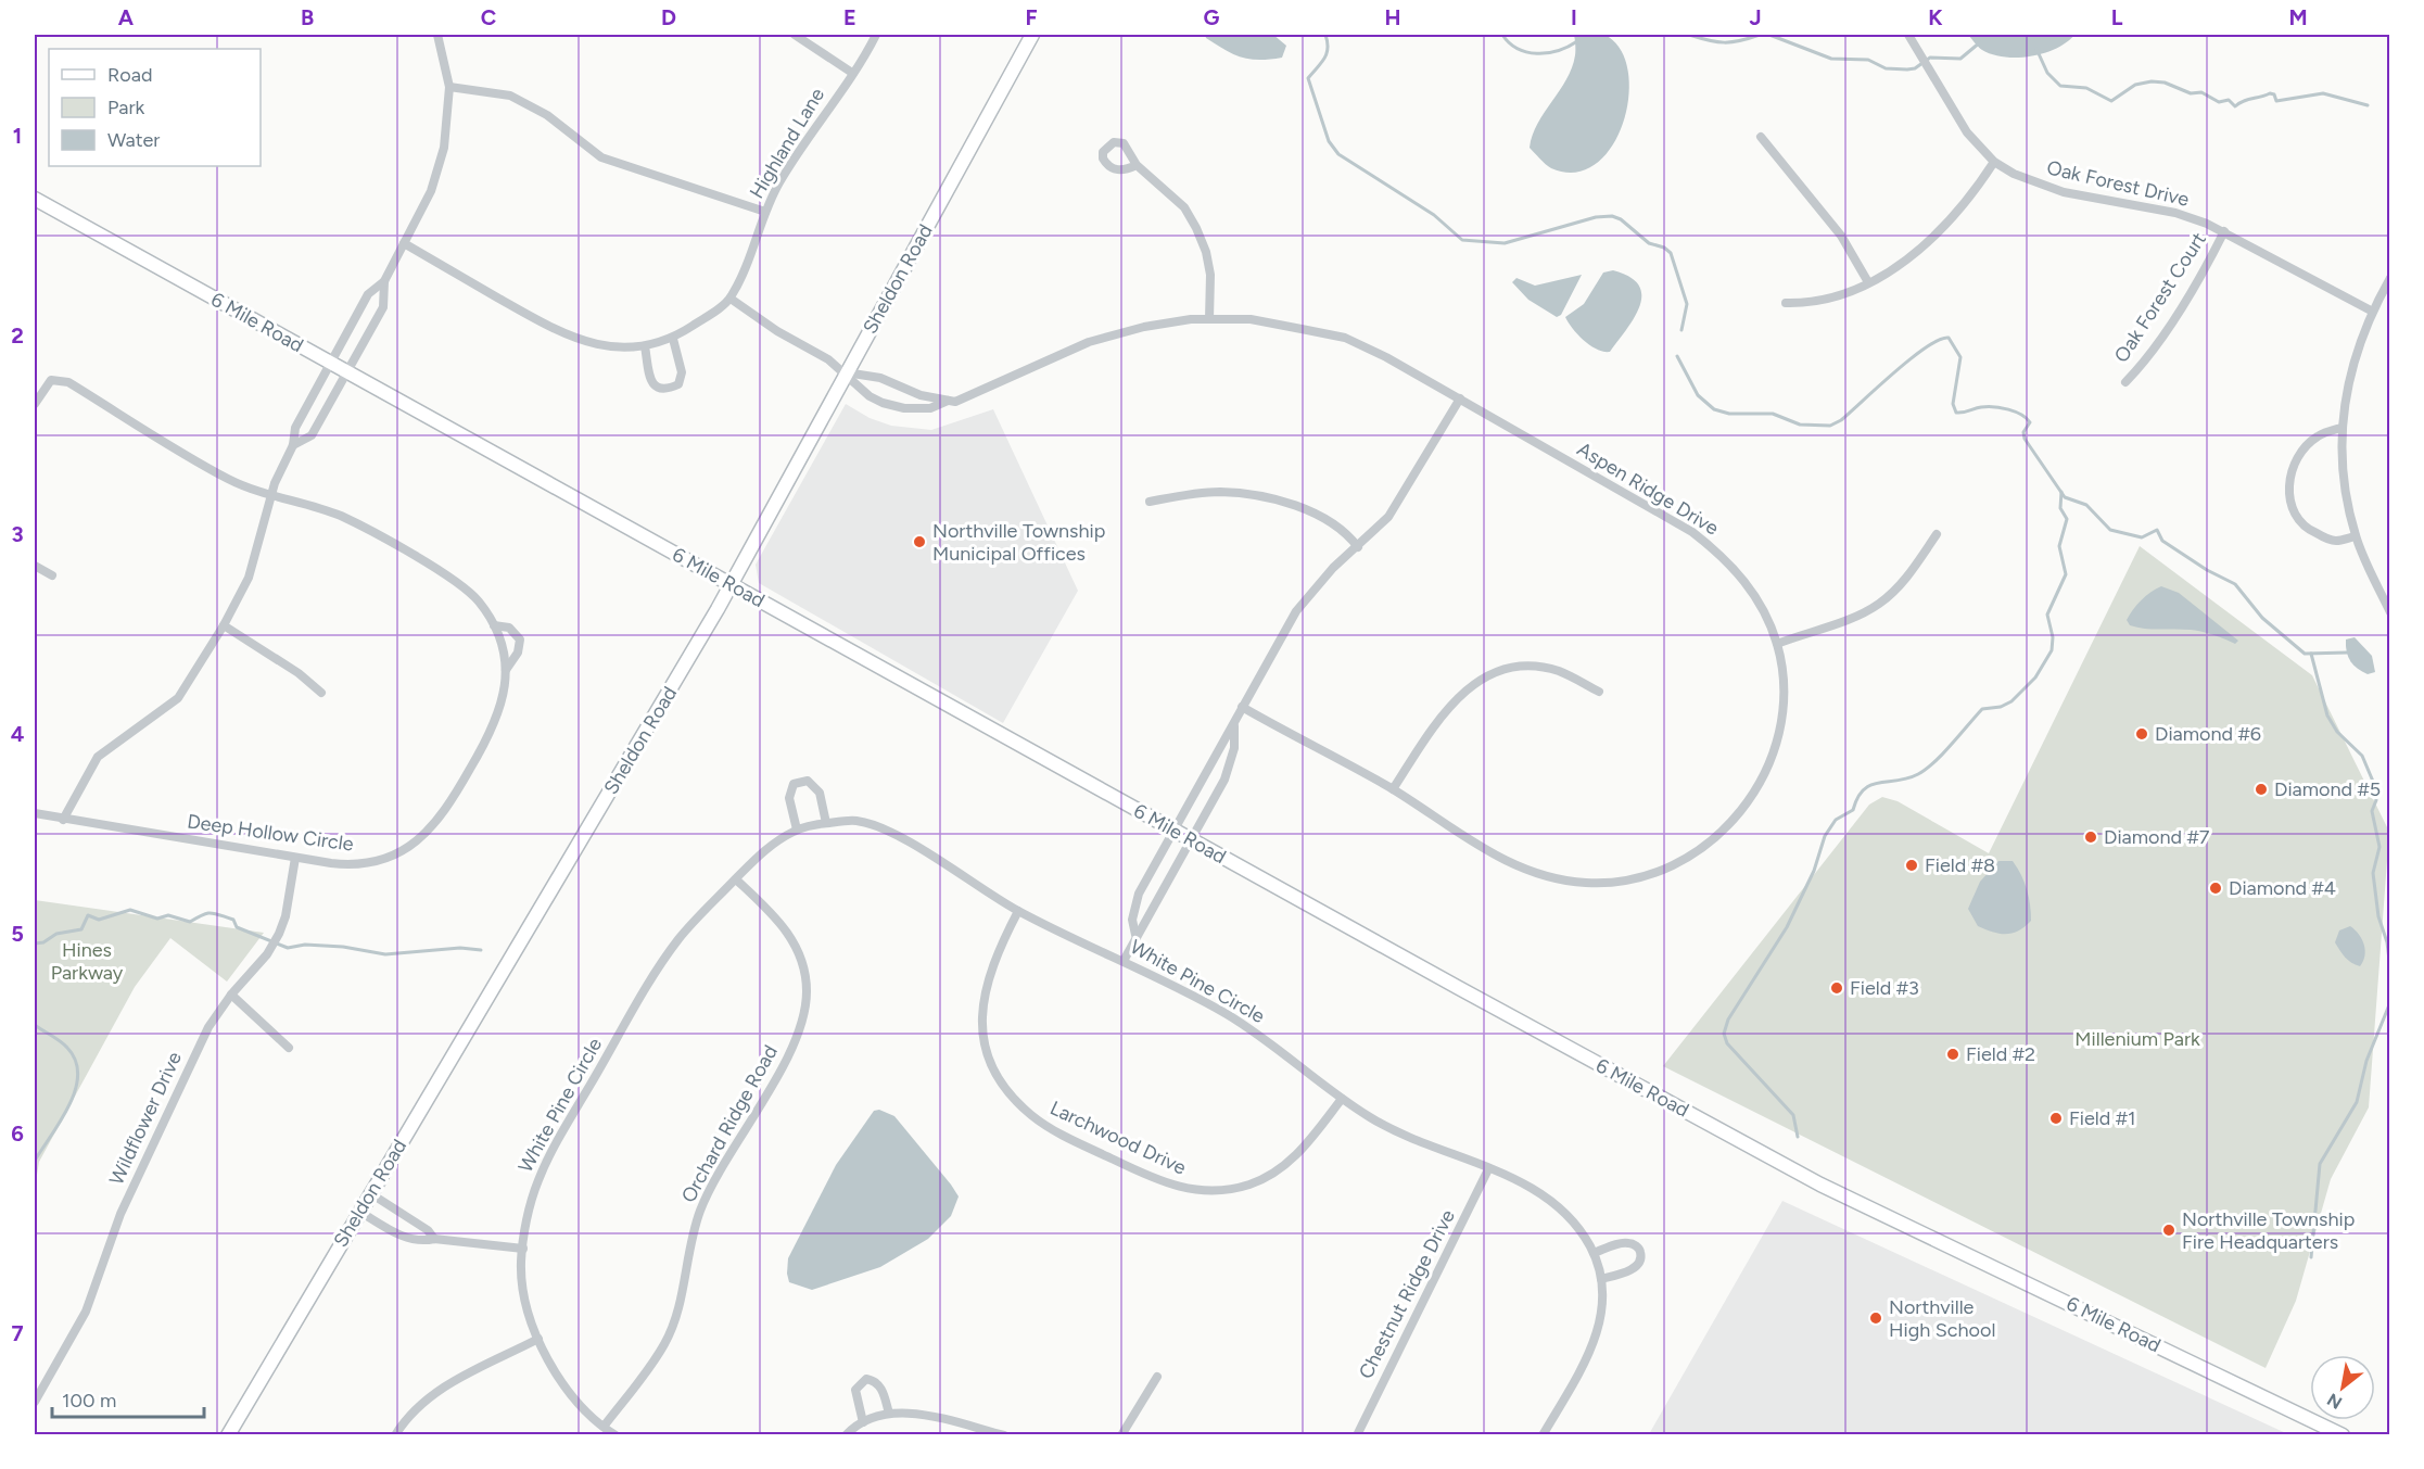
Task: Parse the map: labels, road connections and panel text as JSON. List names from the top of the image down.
{
  "streets": {
    "street": [
      "Highland Lane",
      "Oak Forest Drive",
      "Sheldon Road",
      "Oak Forest Court",
      "6 Mile Road",
      "Aspen Ridge Drive",
      "Deep Hollow Circle",
      "White Pine Circle",
      "Wildflower Drive",
      "Orchard Ridge Road",
      "Larchwood Drive",
      "Chestnut Ridge Drive"
    ]
  },
  "crossings": [
    ["Oak Forest Drive", "Oak Forest Court"],
    ["Sheldon Road", "6 Mile Road"],
    ["Sheldon Road", "Aspen Ridge Drive"],
    ["6 Mile Road", "White Pine Circle"],
    ["Deep Hollow Circle", "Wildflower Drive"],
    ["White Pine Circle", "Orchard Ridge Road"],
    ["White Pine Circle", "Larchwood Drive"],
    ["White Pine Circle", "Chestnut Ridge Drive"]
  ],
  "parks": ["Hines Parkway", "Millenium Park"],
  "places": [
    "Northville Township Municipal Offices",
    "Diamond #6",
    "Diamond #5",
    "Diamond #7",
    "Field #8",
    "Diamond #4",
    "Field #3",
    "Field #2",
    "Field #1",
    "Northville Township Fire Headquarters",
    "Northville High School"
  ],
  "legend": ["Road", "Park", "Water"],
  "scale_bar": "100 m",
  "north": "bottom left",
  "grid": {
    "columns": [
      "A",
      "B",
      "C",
      "D",
      "E",
      "F",
      "G",
      "H",
      "I",
      "J",
      "K",
      "L",
      "M"
    ],
    "rows": [
      "1",
      "2",
      "3",
      "4",
      "5",
      "6",
      "7"
    ]
  }
}
